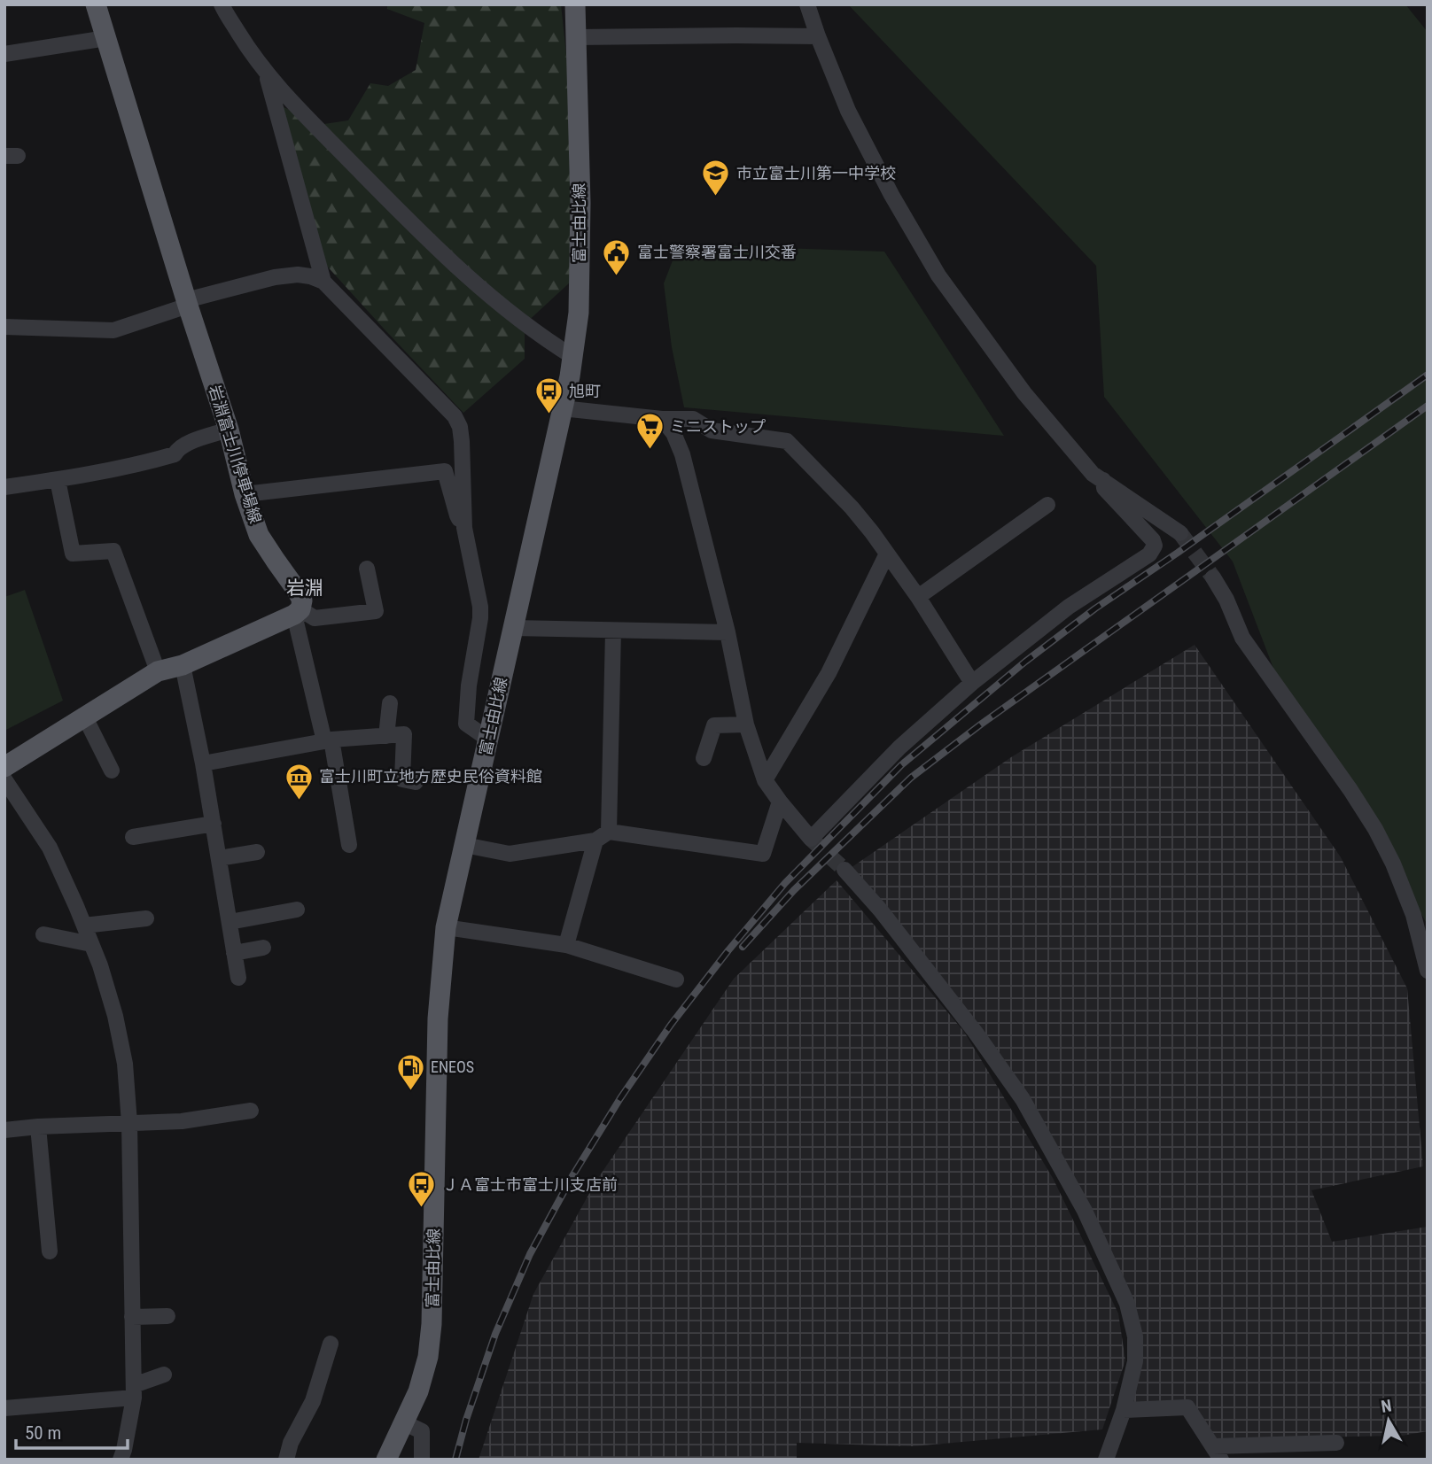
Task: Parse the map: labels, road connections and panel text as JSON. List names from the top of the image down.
{
  "streets": {
    "main road": ["富士由比線", "岩淵富士川停車場線"]
  },
  "districts": ["岩淵"],
  "places": {
    "school or university": ["市立富士川第一中学校"],
    "public building": ["富士警察署富士川交番"],
    "bus stop": ["旭町", "ＪＡ富士市富士川支店前"],
    "supermarket": ["ミニストップ"],
    "museum": ["富士川町立地方歴史民俗資料館"],
    "fuel station": ["ENEOS"]
  },
  "scale_bar": "50 m",
  "north": "top"
}
